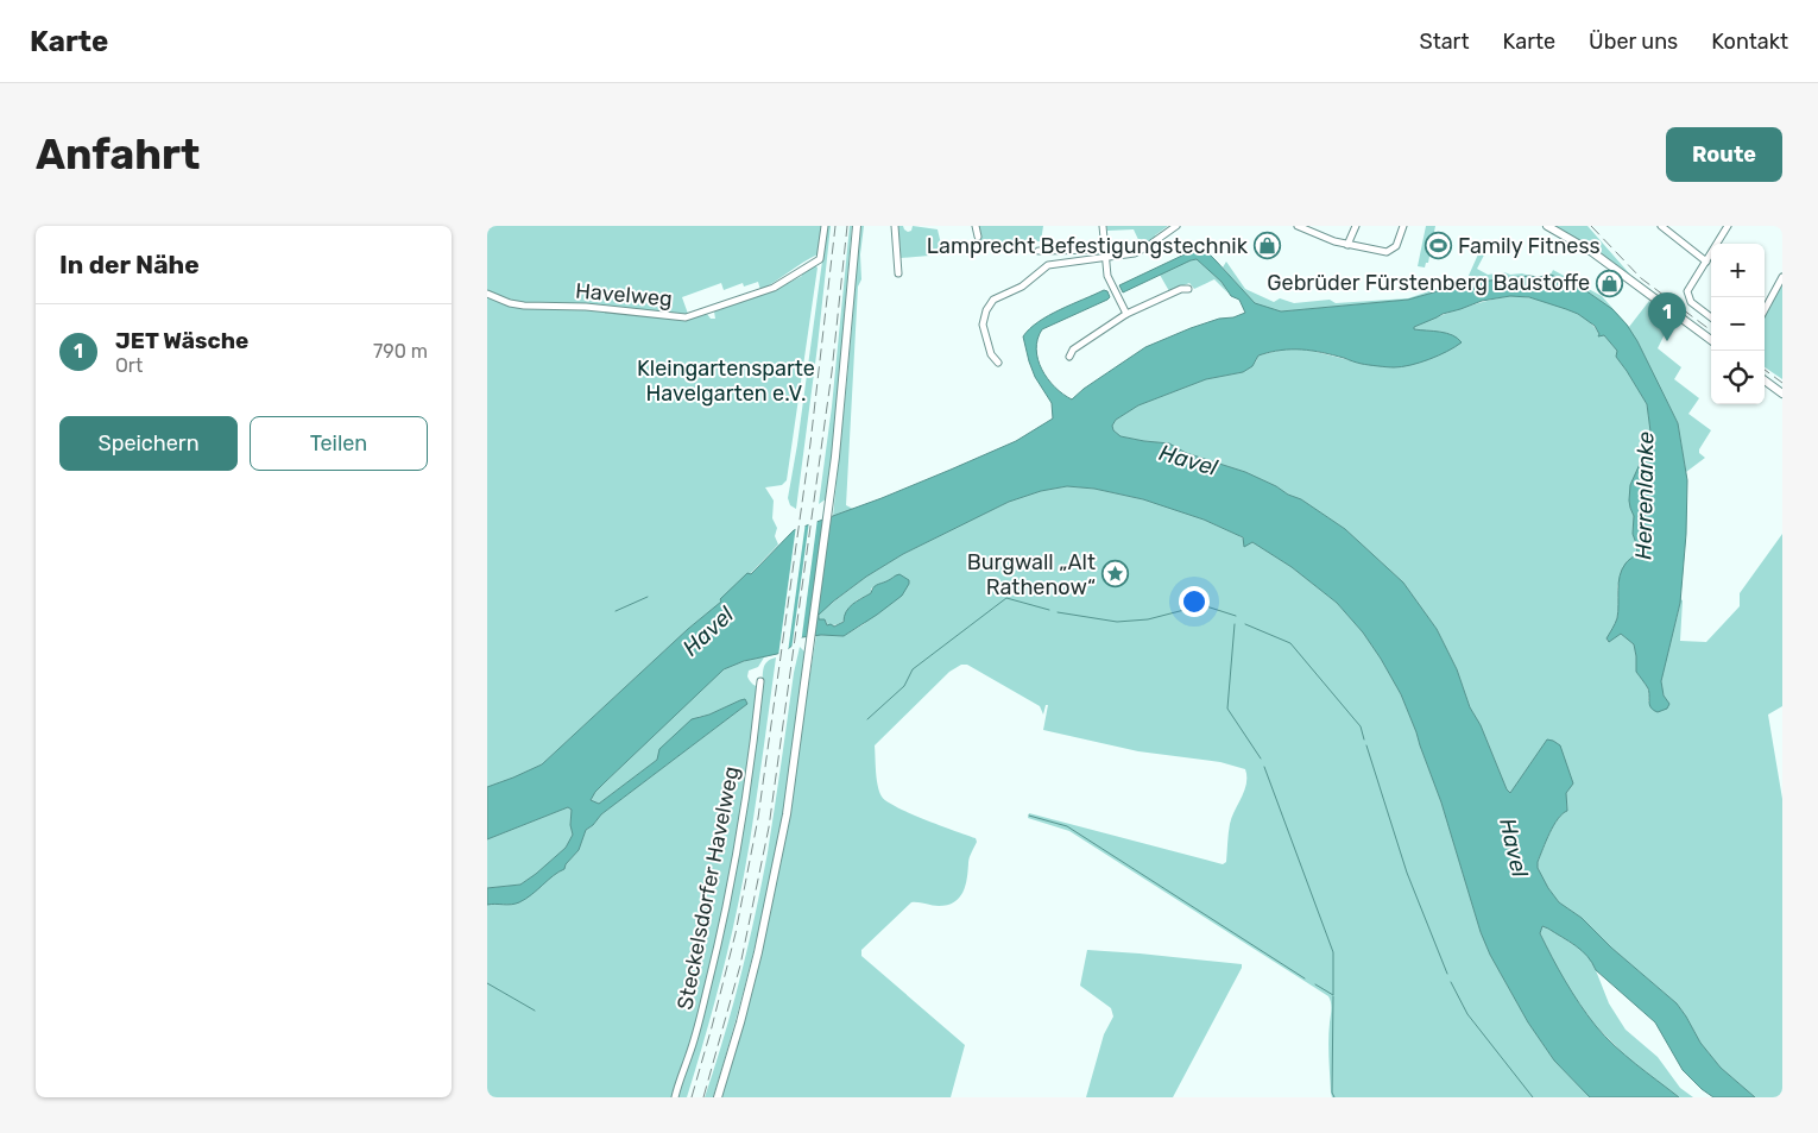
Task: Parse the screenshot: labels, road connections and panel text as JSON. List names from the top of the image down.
{
  "streets": {
    "street": ["Havelweg", "Steckelsdorfer Havelweg"]
  },
  "water": ["Havel", "Herrenlanke"],
  "parks": ["Kleingartensparte Havelgarten e.V."],
  "places": {
    "shop": ["Lamprecht Befestigungstechnik", "Gebrüder Fürstenberg Baustoffe"],
    "sports": ["Family Fitness"],
    "place": ["Burgwall „Alt Rathenow“"]
  },
  "page": {
    "header": "Karte",
    "nav": [
      "Start",
      "Karte",
      "Über uns",
      "Kontakt"
    ],
    "buttons": [
      "Route",
      ["Speichern", "Teilen"]
    ],
    "title": "Anfahrt",
    "heading": "In der Nähe",
    "map_buttons": ["+", "−"],
    "pins": "1",
    "list": [
      {
        "mark": "1",
        "name": "JET Wäsche",
        "note": "Ort",
        "value": "790 m"
      }
    ]
  }
}
